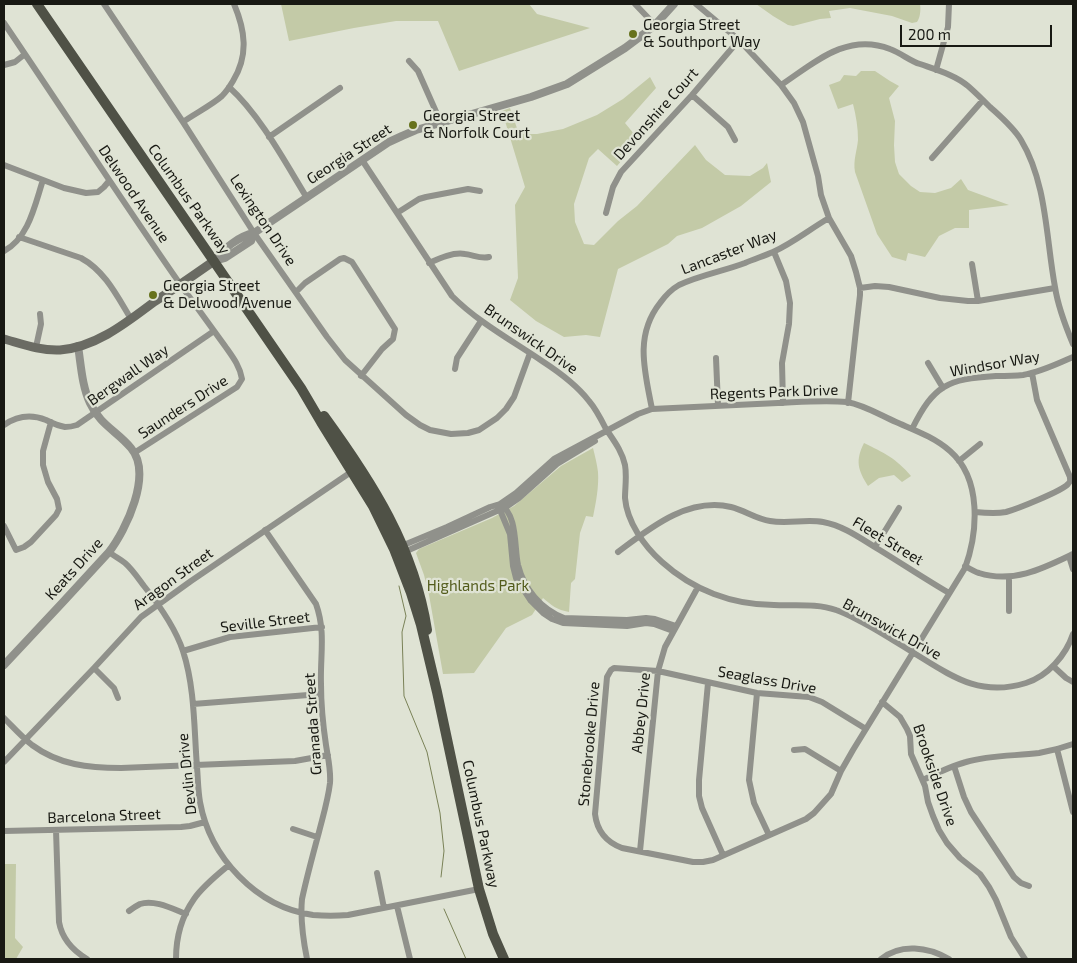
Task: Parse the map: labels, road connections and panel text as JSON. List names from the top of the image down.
{
  "streets": {
    "main road": ["Georgia Street", "Columbus Parkway"],
    "street": [
      "Devonshire Court",
      "Delwood Avenue",
      "Lexington Drive",
      "Lancaster Way",
      "Brunswick Drive",
      "Windsor Way",
      "Bergwall Way",
      "Regents Park Drive",
      "Saunders Drive",
      "Fleet Street",
      "Keats Drive",
      "Aragon Street",
      "Seville Street",
      "Seaglass Drive",
      "Abbey Drive",
      "Granada Street",
      "Stonebrooke Drive",
      "Devlin Drive",
      "Brookside Drive",
      "Barcelona Street"
    ]
  },
  "crossings": [
    ["Georgia Street", "Delwood Avenue"],
    ["Georgia Street", "Columbus Parkway"],
    ["Georgia Street", "Lexington Drive"],
    ["Georgia Street", "Brunswick Drive"],
    ["Delwood Avenue", "Bergwall Way"],
    ["Delwood Avenue", "Saunders Drive"],
    ["Columbus Parkway", "Regents Park Drive"],
    ["Columbus Parkway", "Aragon Street"],
    ["Columbus Parkway", "Devlin Drive"],
    ["Lexington Drive", "Brunswick Drive"],
    ["Lancaster Way", "Regents Park Drive"],
    ["Brunswick Drive", "Regents Park Drive"],
    ["Brunswick Drive", "Fleet Street"],
    ["Brunswick Drive", "Abbey Drive"],
    ["Windsor Way", "Regents Park Drive"],
    ["Regents Park Drive", "Fleet Street"],
    ["Regents Park Drive", "Stonebrooke Drive"],
    ["Regents Park Drive", "Brookside Drive"],
    ["Saunders Drive", "Keats Drive"],
    ["Keats Drive", "Devlin Drive"],
    ["Aragon Street", "Granada Street"],
    ["Aragon Street", "Devlin Drive"],
    ["Seville Street", "Granada Street"],
    ["Seville Street", "Devlin Drive"],
    ["Seaglass Drive", "Abbey Drive"],
    ["Seaglass Drive", "Stonebrooke Drive"],
    ["Abbey Drive", "Stonebrooke Drive"],
    ["Granada Street", "Devlin Drive"],
    ["Stonebrooke Drive", "Brookside Drive"],
    ["Devlin Drive", "Barcelona Street"]
  ],
  "parks": ["Highlands Park"],
  "places": ["Georgia Street & Southport Way", "Georgia Street & Norfolk Court", "Georgia Street & Delwood Avenue"],
  "scale_bar": "200 m"
}
